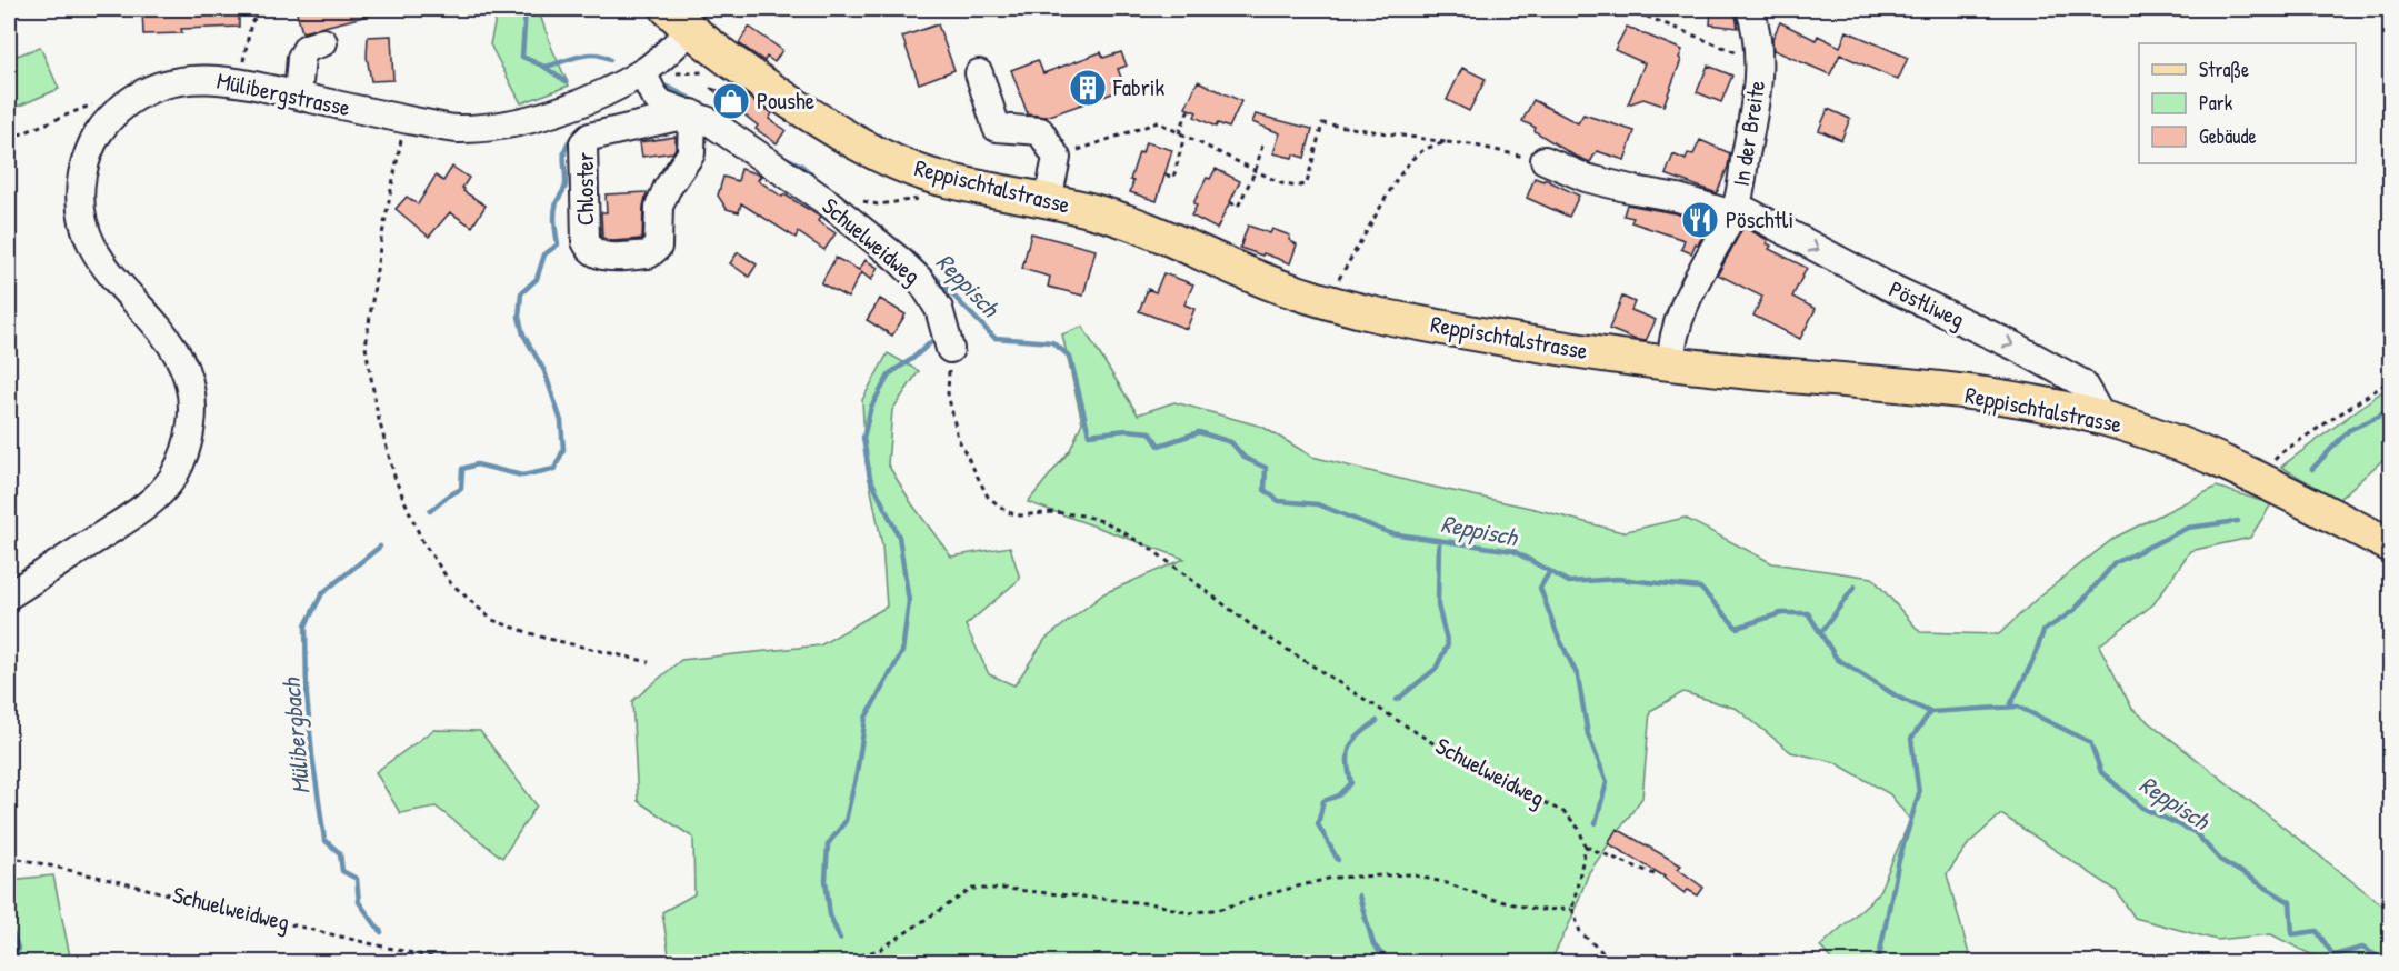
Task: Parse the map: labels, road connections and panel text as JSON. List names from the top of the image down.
{
  "streets": {
    "main road": ["Reppischtalstrasse"],
    "street": [
      "Mülibergstrasse",
      "In der Breite",
      "Chloster",
      "Schuelweidweg",
      "Pöstliweg"
    ]
  },
  "crossings": [
    ["Mülibergstrasse", "Reppischtalstrasse"],
    ["Mülibergstrasse", "Schuelweidweg"],
    ["In der Breite", "Reppischtalstrasse"],
    ["In der Breite", "Pöstliweg"],
    ["Reppischtalstrasse", "Pöstliweg"],
    ["Chloster", "Schuelweidweg"]
  ],
  "one_way": ["Pöstliweg"],
  "water": ["Reppisch", "Mülibergbach"],
  "places": {
    "building": ["Fabrik"],
    "shop": ["Poushe"],
    "restaurant": ["Pöschtli"]
  },
  "legend": ["Straße", "Park", "Gebäude"]
}
